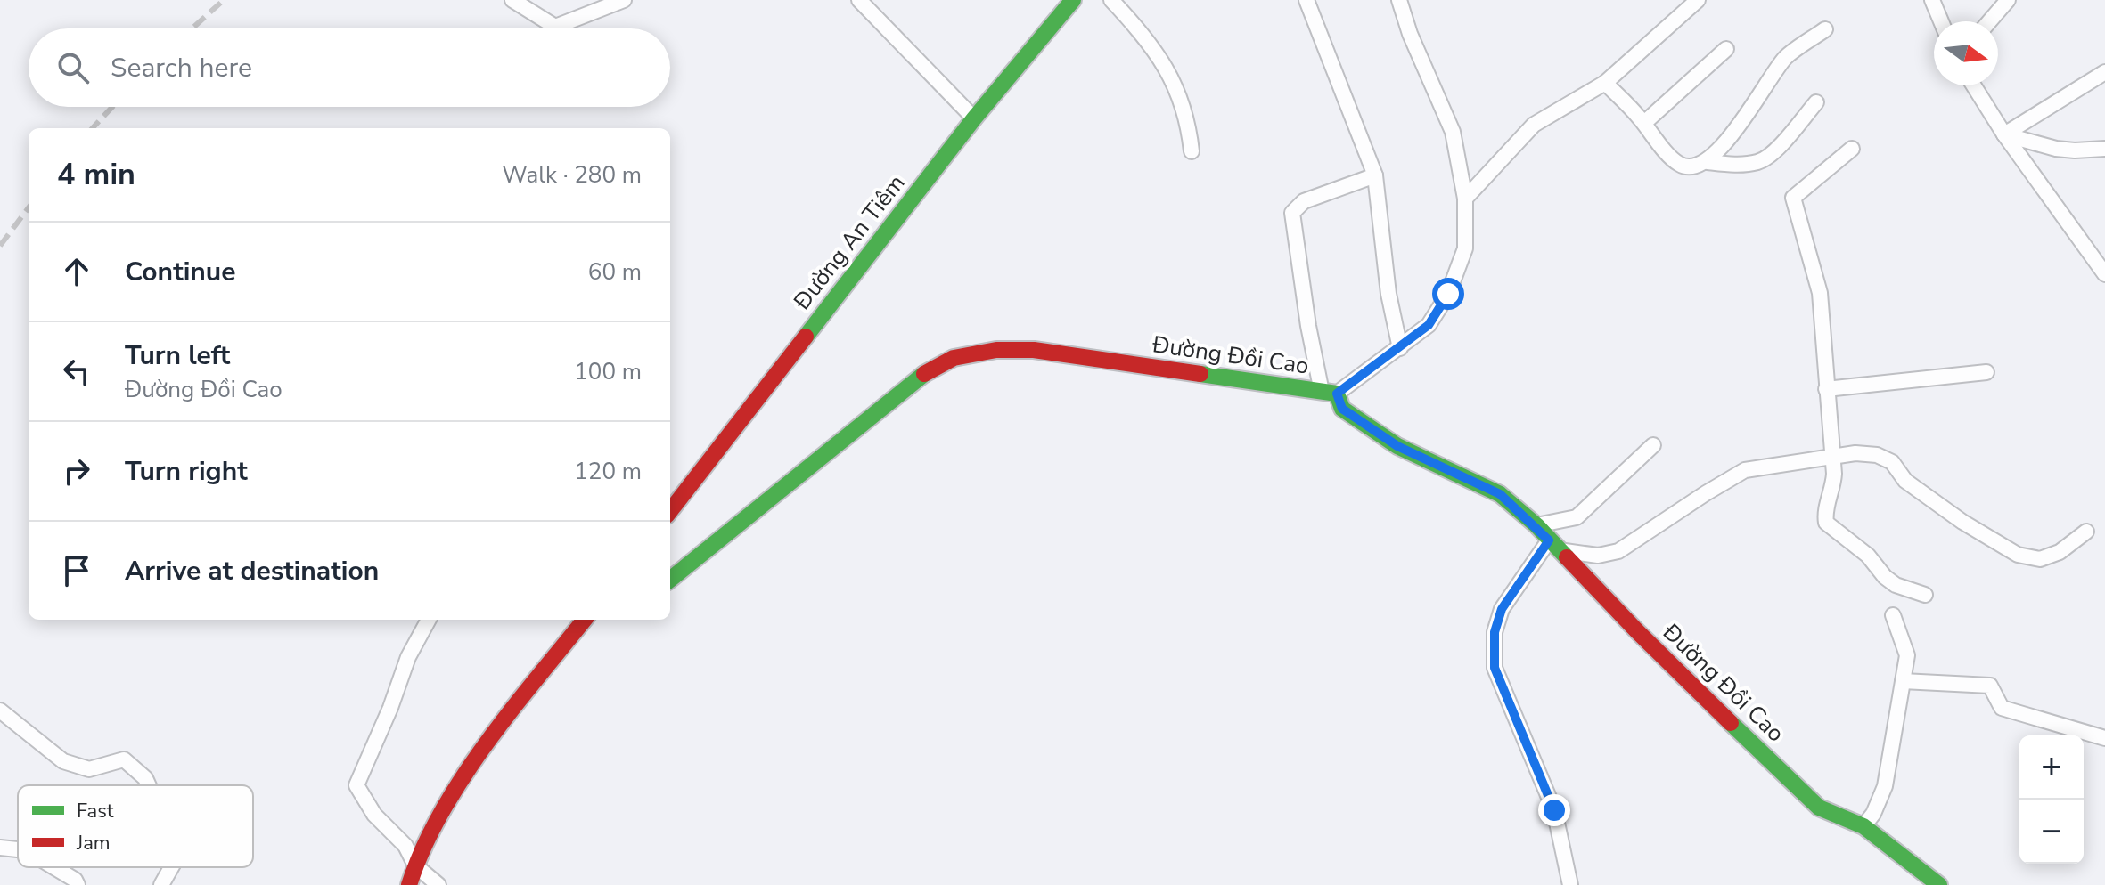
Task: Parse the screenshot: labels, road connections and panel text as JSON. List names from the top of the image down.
{
  "streets": {
    "street": ["Đường An Tiêm", "Đường Đồi Cao"]
  },
  "legend": ["Fast", "Jam"],
  "north": "right",
  "page": {
    "search": "Search here",
    "heading": ["4 min", "Walk · 280 m"],
    "list": [
      ["Continue", "60 m"],
      ["Turn left", "Đường Đồi Cao", "100 m"],
      ["Turn right", "120 m"],
      "Arrive at destination"
    ],
    "map_buttons": ["+", "−"]
  }
}
